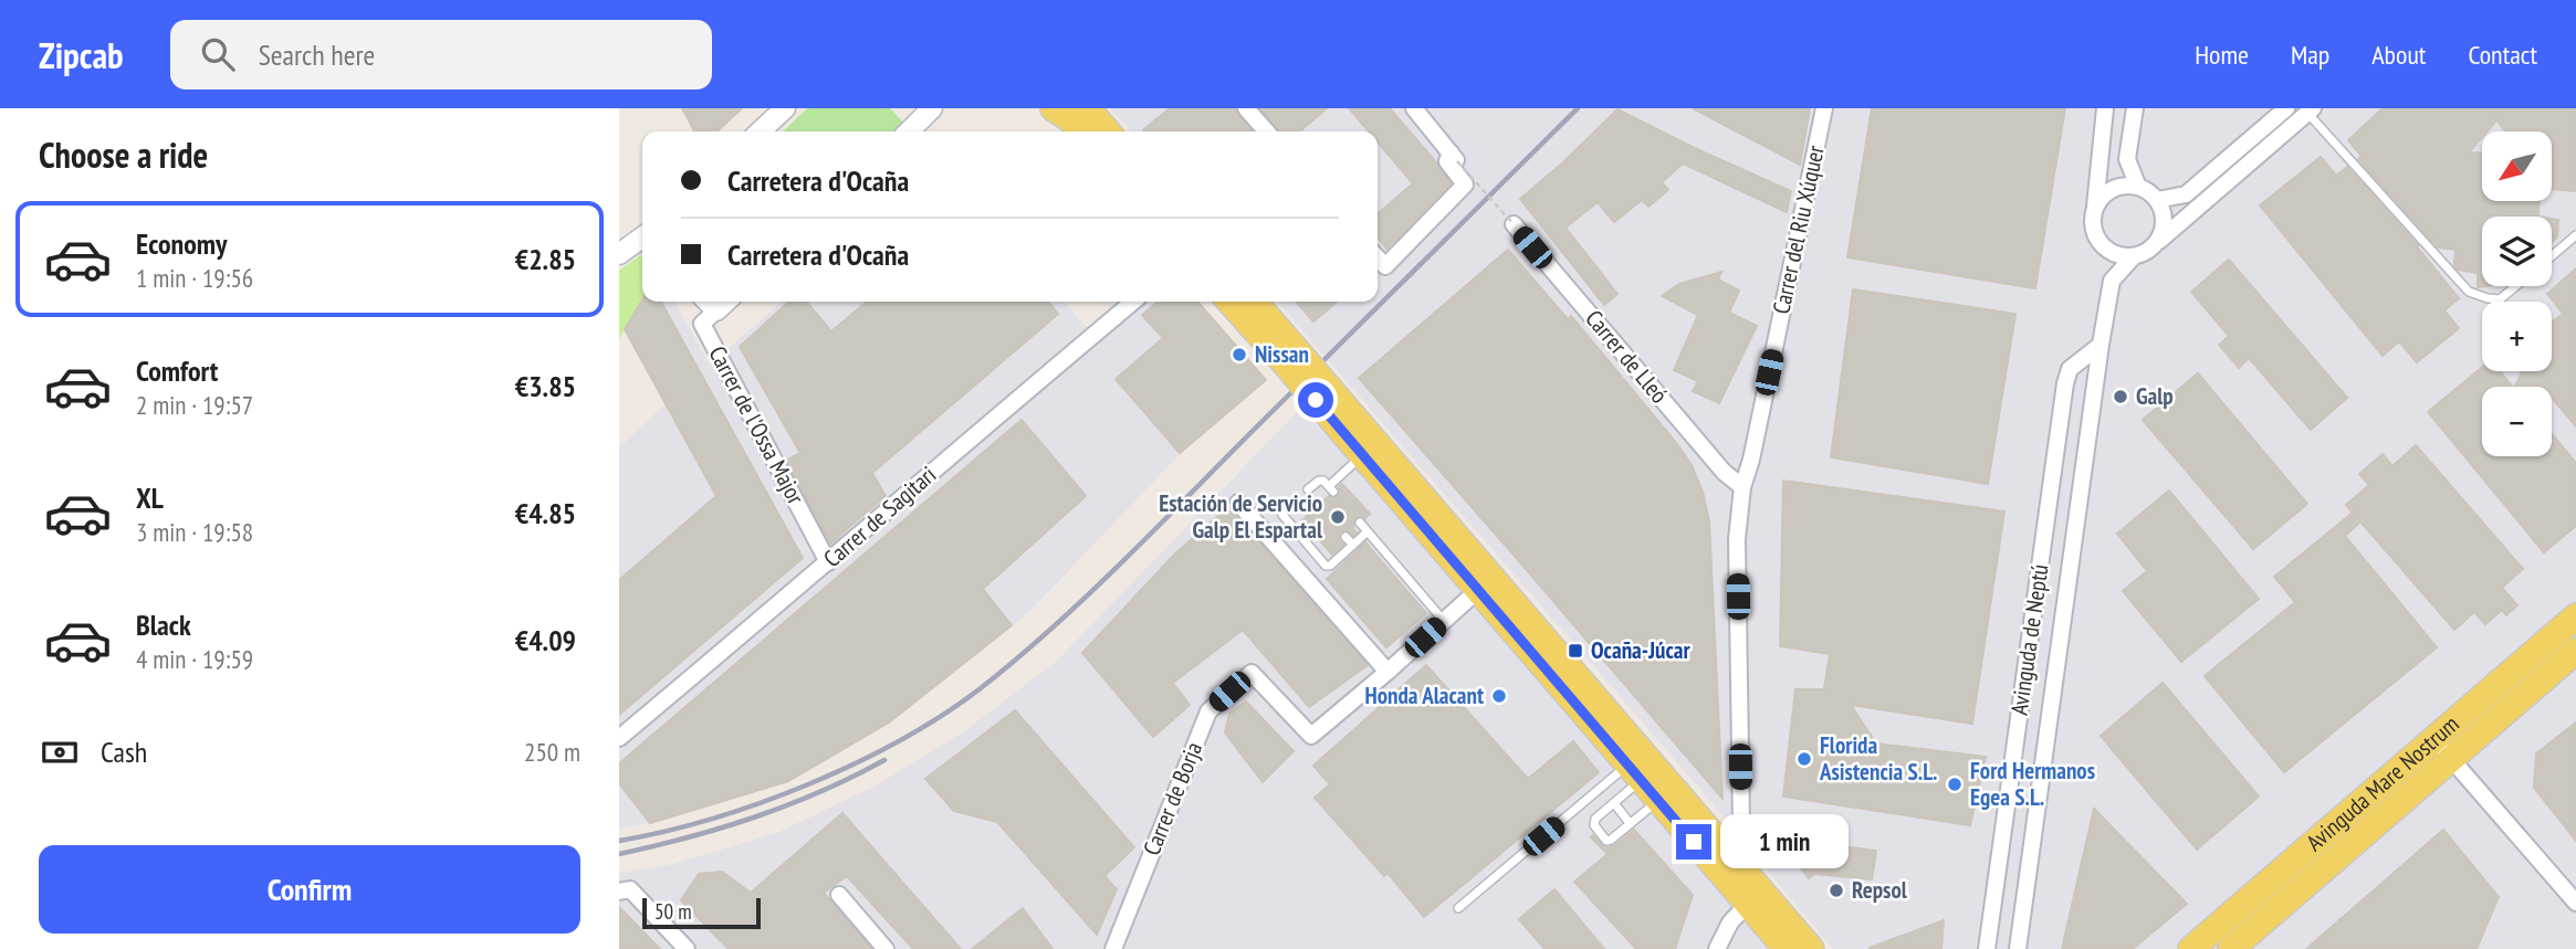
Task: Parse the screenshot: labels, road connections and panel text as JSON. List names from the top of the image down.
{
  "streets": {
    "main road": ["Avinguda Mare Nostrum"],
    "street": [
      "Carrer del Riu Xúquer",
      "Carrer de Lleó",
      "Carrer de l'Ossa Major",
      "Carrer de Sagitari",
      "Avinguda de Neptú",
      "Carrer de Borja"
    ]
  },
  "crossings": [
    ["Carrer del Riu Xúquer", "Carrer de Lleó"],
    ["Carrer de l'Ossa Major", "Carrer de Sagitari"]
  ],
  "places": {
    "other": [
      "Nissan",
      "Galp",
      "Estación de Servicio Galp El Espartal",
      "Honda Alacant",
      "Florida Asistencia S.L.",
      "Ford Hermanos Egea S.L.",
      "Repsol"
    ],
    "transit": ["Ocaña-Júcar"]
  },
  "scale_bar": "50 m",
  "north": "bottom left",
  "page": {
    "header": "Zipcab",
    "search": "Search here",
    "nav": [
      "Home",
      "Map",
      "About",
      "Contact"
    ],
    "heading": "Choose a ride",
    "map_buttons": ["+", "−"],
    "banner": ["Carretera d'Ocaña", "Carretera d'Ocaña"],
    "list": [
      {
        "name": "Economy",
        "note": "1 min · 19:56",
        "value": "€2.85"
      },
      {
        "name": "Comfort",
        "note": "2 min · 19:57",
        "value": "€3.85"
      },
      {
        "name": "XL",
        "note": "3 min · 19:58",
        "value": "€4.85"
      },
      {
        "name": "Black",
        "note": "4 min · 19:59",
        "value": "€4.09"
      }
    ],
    "pay": ["Cash", "250 m"],
    "bubble": "1 min",
    "buttons": "Confirm",
    "scale": "50 m"
  }
}
